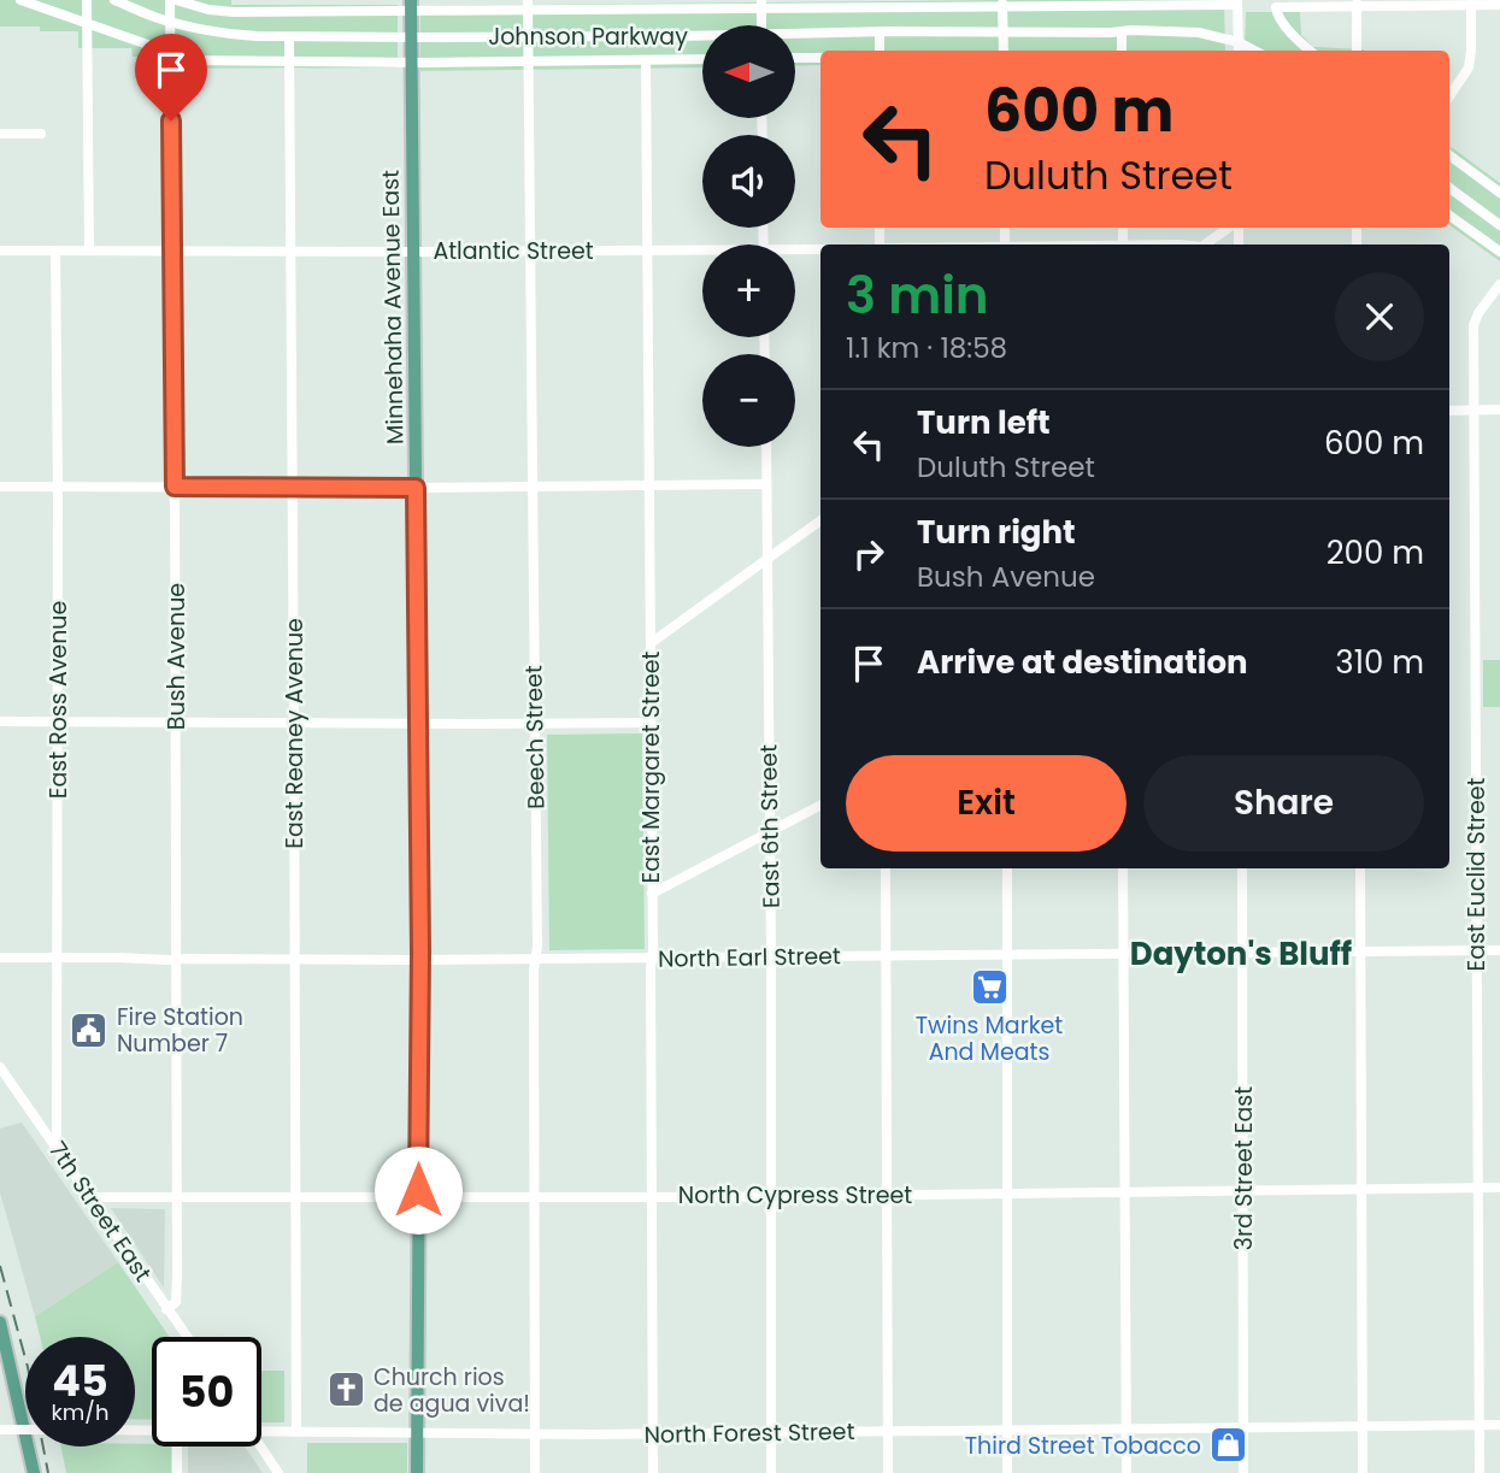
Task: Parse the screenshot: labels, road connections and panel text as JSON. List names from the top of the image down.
{
  "streets": {
    "main road": ["Minnehaha Avenue East"],
    "street": [
      "Johnson Parkway",
      "Atlantic Street",
      "Bush Avenue",
      "East Ross Avenue",
      "East Reaney Avenue",
      "Beech Street",
      "East Margaret Street",
      "East 6th Street",
      "East Euclid Street",
      "North Earl Street",
      "3rd Street East",
      "North Cypress Street",
      "7th Street East",
      "North Forest Street"
    ]
  },
  "crossings": [
    ["Johnson Parkway", "Minnehaha Avenue East"],
    ["Johnson Parkway", "Bush Avenue"],
    ["Johnson Parkway", "East Reaney Avenue"],
    ["Johnson Parkway", "Beech Street"],
    ["Johnson Parkway", "East Margaret Street"],
    ["Atlantic Street", "Minnehaha Avenue East"],
    ["Atlantic Street", "Bush Avenue"],
    ["Atlantic Street", "East Ross Avenue"],
    ["Atlantic Street", "East Reaney Avenue"],
    ["Atlantic Street", "Beech Street"],
    ["Atlantic Street", "East Margaret Street"],
    ["Minnehaha Avenue East", "North Earl Street"],
    ["Minnehaha Avenue East", "North Cypress Street"],
    ["Minnehaha Avenue East", "North Forest Street"],
    ["Bush Avenue", "North Earl Street"],
    ["Bush Avenue", "North Cypress Street"],
    ["Bush Avenue", "7th Street East"],
    ["East Ross Avenue", "North Earl Street"],
    ["East Ross Avenue", "7th Street East"],
    ["East Reaney Avenue", "North Earl Street"],
    ["East Reaney Avenue", "North Cypress Street"],
    ["East Reaney Avenue", "North Forest Street"],
    ["Beech Street", "North Earl Street"],
    ["Beech Street", "North Cypress Street"],
    ["Beech Street", "North Forest Street"],
    ["East Margaret Street", "North Earl Street"],
    ["East Margaret Street", "North Cypress Street"],
    ["East Margaret Street", "North Forest Street"],
    ["East 6th Street", "North Earl Street"],
    ["East 6th Street", "North Cypress Street"],
    ["East 6th Street", "North Forest Street"],
    ["East Euclid Street", "North Earl Street"],
    ["East Euclid Street", "North Cypress Street"],
    ["East Euclid Street", "North Forest Street"],
    ["North Earl Street", "3rd Street East"],
    ["3rd Street East", "North Cypress Street"],
    ["3rd Street East", "North Forest Street"],
    ["North Cypress Street", "7th Street East"]
  ],
  "districts": ["Dayton's Bluff"],
  "places": {
    "supermarket": ["Twins Market And Meats"],
    "public building": ["Fire Station Number 7"],
    "church": ["Church rios de agua viva!"],
    "shop": ["Third Street Tobacco"]
  },
  "north": "left",
  "page": {
    "map_buttons": ["+", "−"],
    "turn": ["600 m", "Duluth Street"],
    "heading": ["3 min", "1.1 km · 18:58"],
    "list": [
      {
        "name": "Turn left",
        "note": "Duluth Street",
        "value": "600 m"
      },
      {
        "name": "Turn right",
        "note": "Bush Avenue",
        "value": "200 m"
      },
      {
        "name": "Arrive at destination",
        "value": "310 m"
      }
    ],
    "buttons": ["Exit", "Share"],
    "speed": "45 km/h",
    "limit": "50"
  }
}
